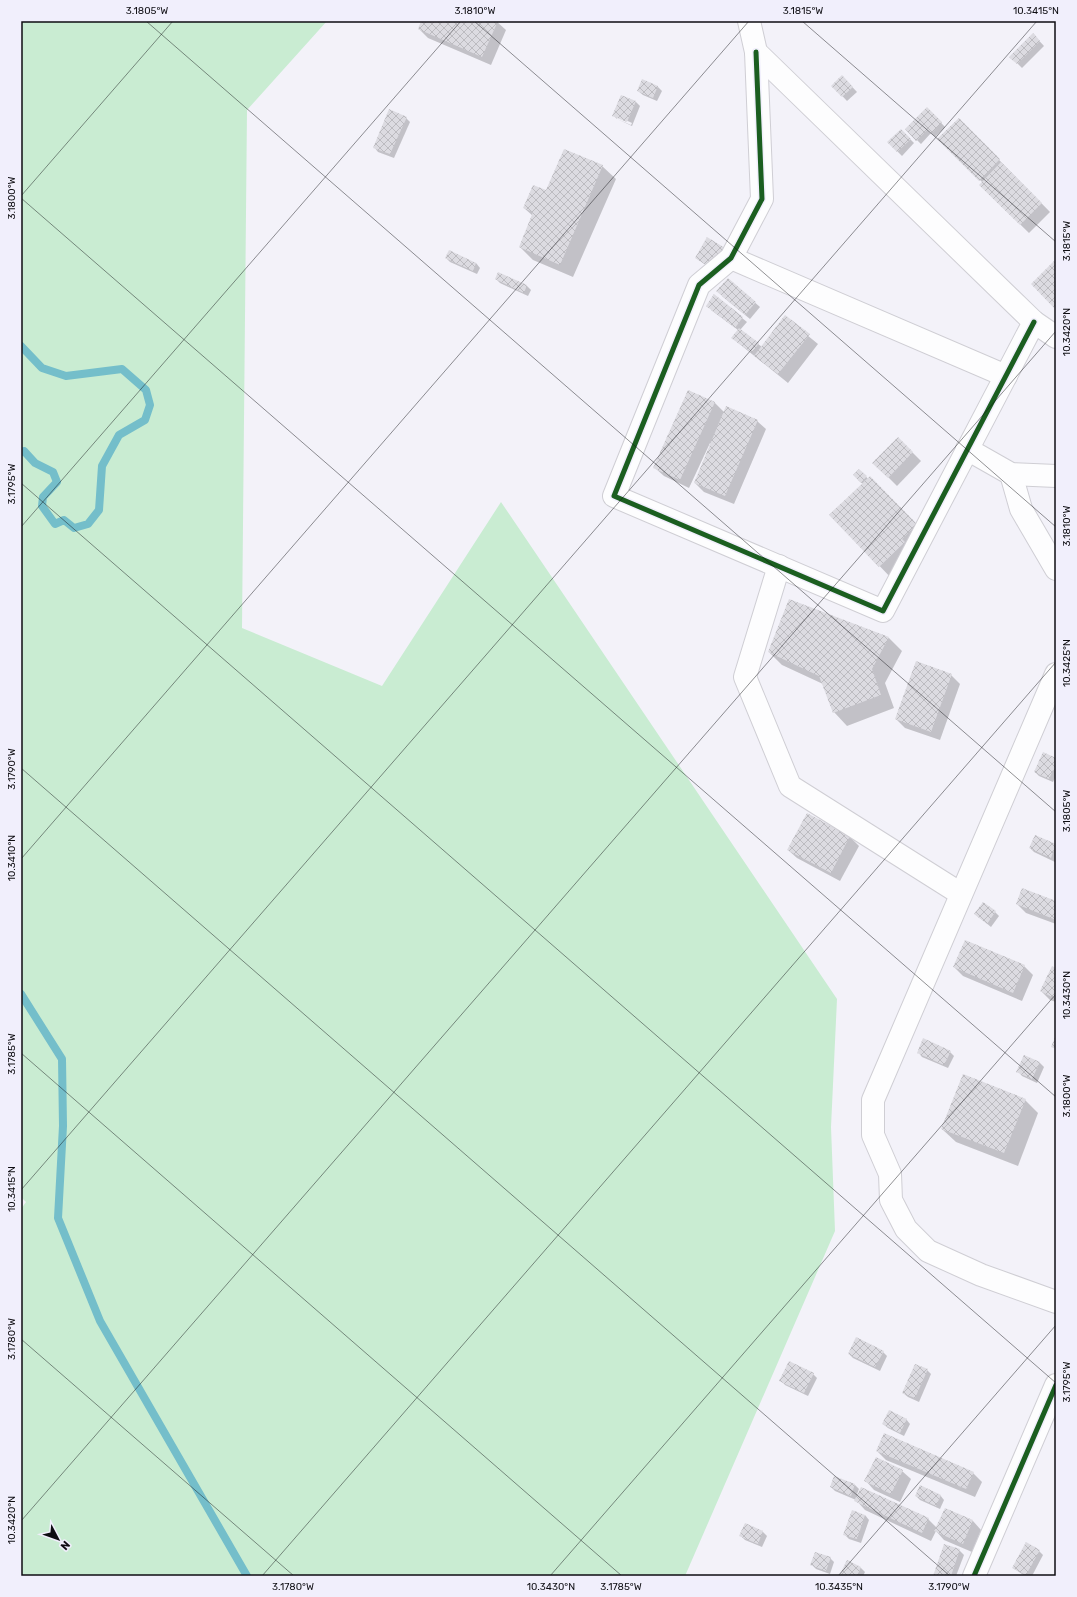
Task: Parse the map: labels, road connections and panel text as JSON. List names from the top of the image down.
{
  "north": "bottom right",
  "coordinates": [
    "3.1805°W",
    "3.1810°W",
    "3.1815°W",
    "10.3415°N",
    "3.1800°W",
    "10.3420°N",
    "3.1795°W",
    "10.3425°N",
    "3.1790°W",
    "10.3410°N",
    "10.3430°N",
    "3.1785°W",
    "3.1780°W",
    "10.3435°N"
  ]
}
